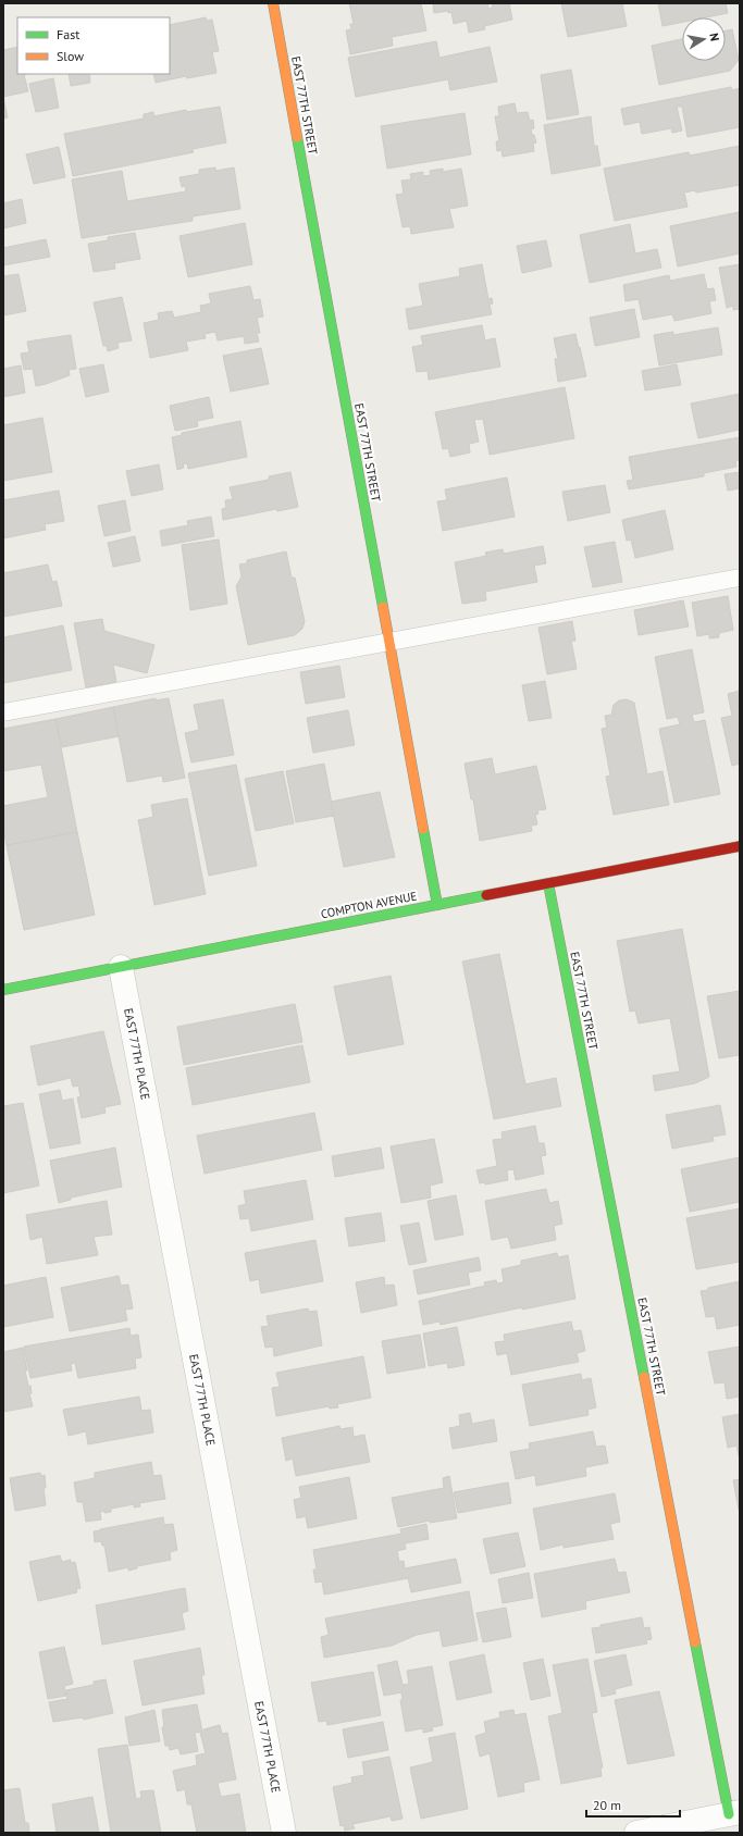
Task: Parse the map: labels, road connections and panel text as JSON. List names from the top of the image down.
{
  "streets": {
    "street": ["EAST 77TH STREET", "COMPTON AVENUE", "EAST 77TH PLACE"]
  },
  "crossings": [
    ["EAST 77TH STREET", "COMPTON AVENUE"],
    ["COMPTON AVENUE", "EAST 77TH PLACE"]
  ],
  "legend": ["Fast", "Slow"],
  "scale_bar": "20 m",
  "north": "right"
}
